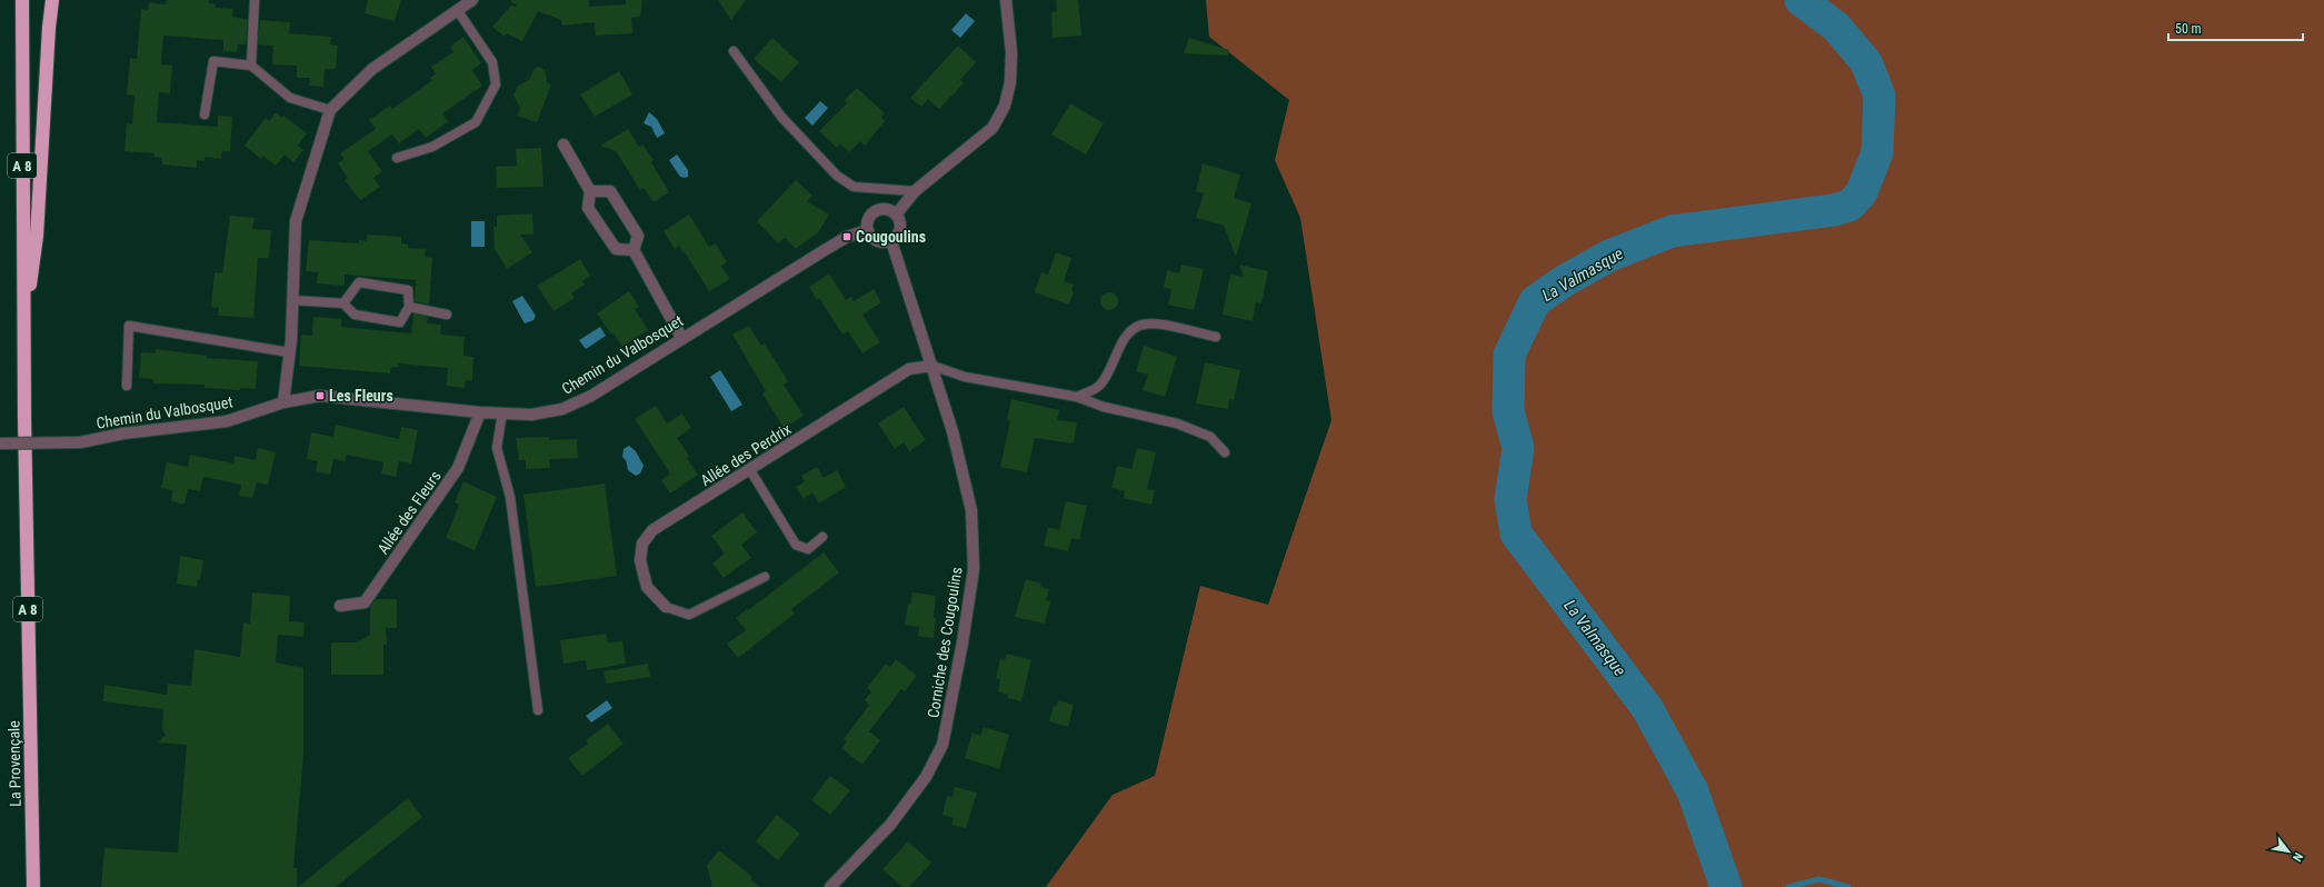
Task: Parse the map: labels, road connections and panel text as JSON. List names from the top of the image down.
{
  "streets": {
    "highway": ["A 8", "La Provençale"],
    "street": [
      "Chemin du Valbosquet",
      "Allée des Perdrix",
      "Allée des Fleurs",
      "Corniche des Cougoulins"
    ]
  },
  "crossings": [
    ["Chemin du Valbosquet", "Allée des Fleurs"],
    ["Chemin du Valbosquet", "Corniche des Cougoulins"],
    ["Allée des Perdrix", "Corniche des Cougoulins"]
  ],
  "water": ["La Valmasque"],
  "places": {
    "transit": ["Cougoulins", "Les Fleurs"]
  },
  "scale_bar": "50 m",
  "north": "bottom right"
}
